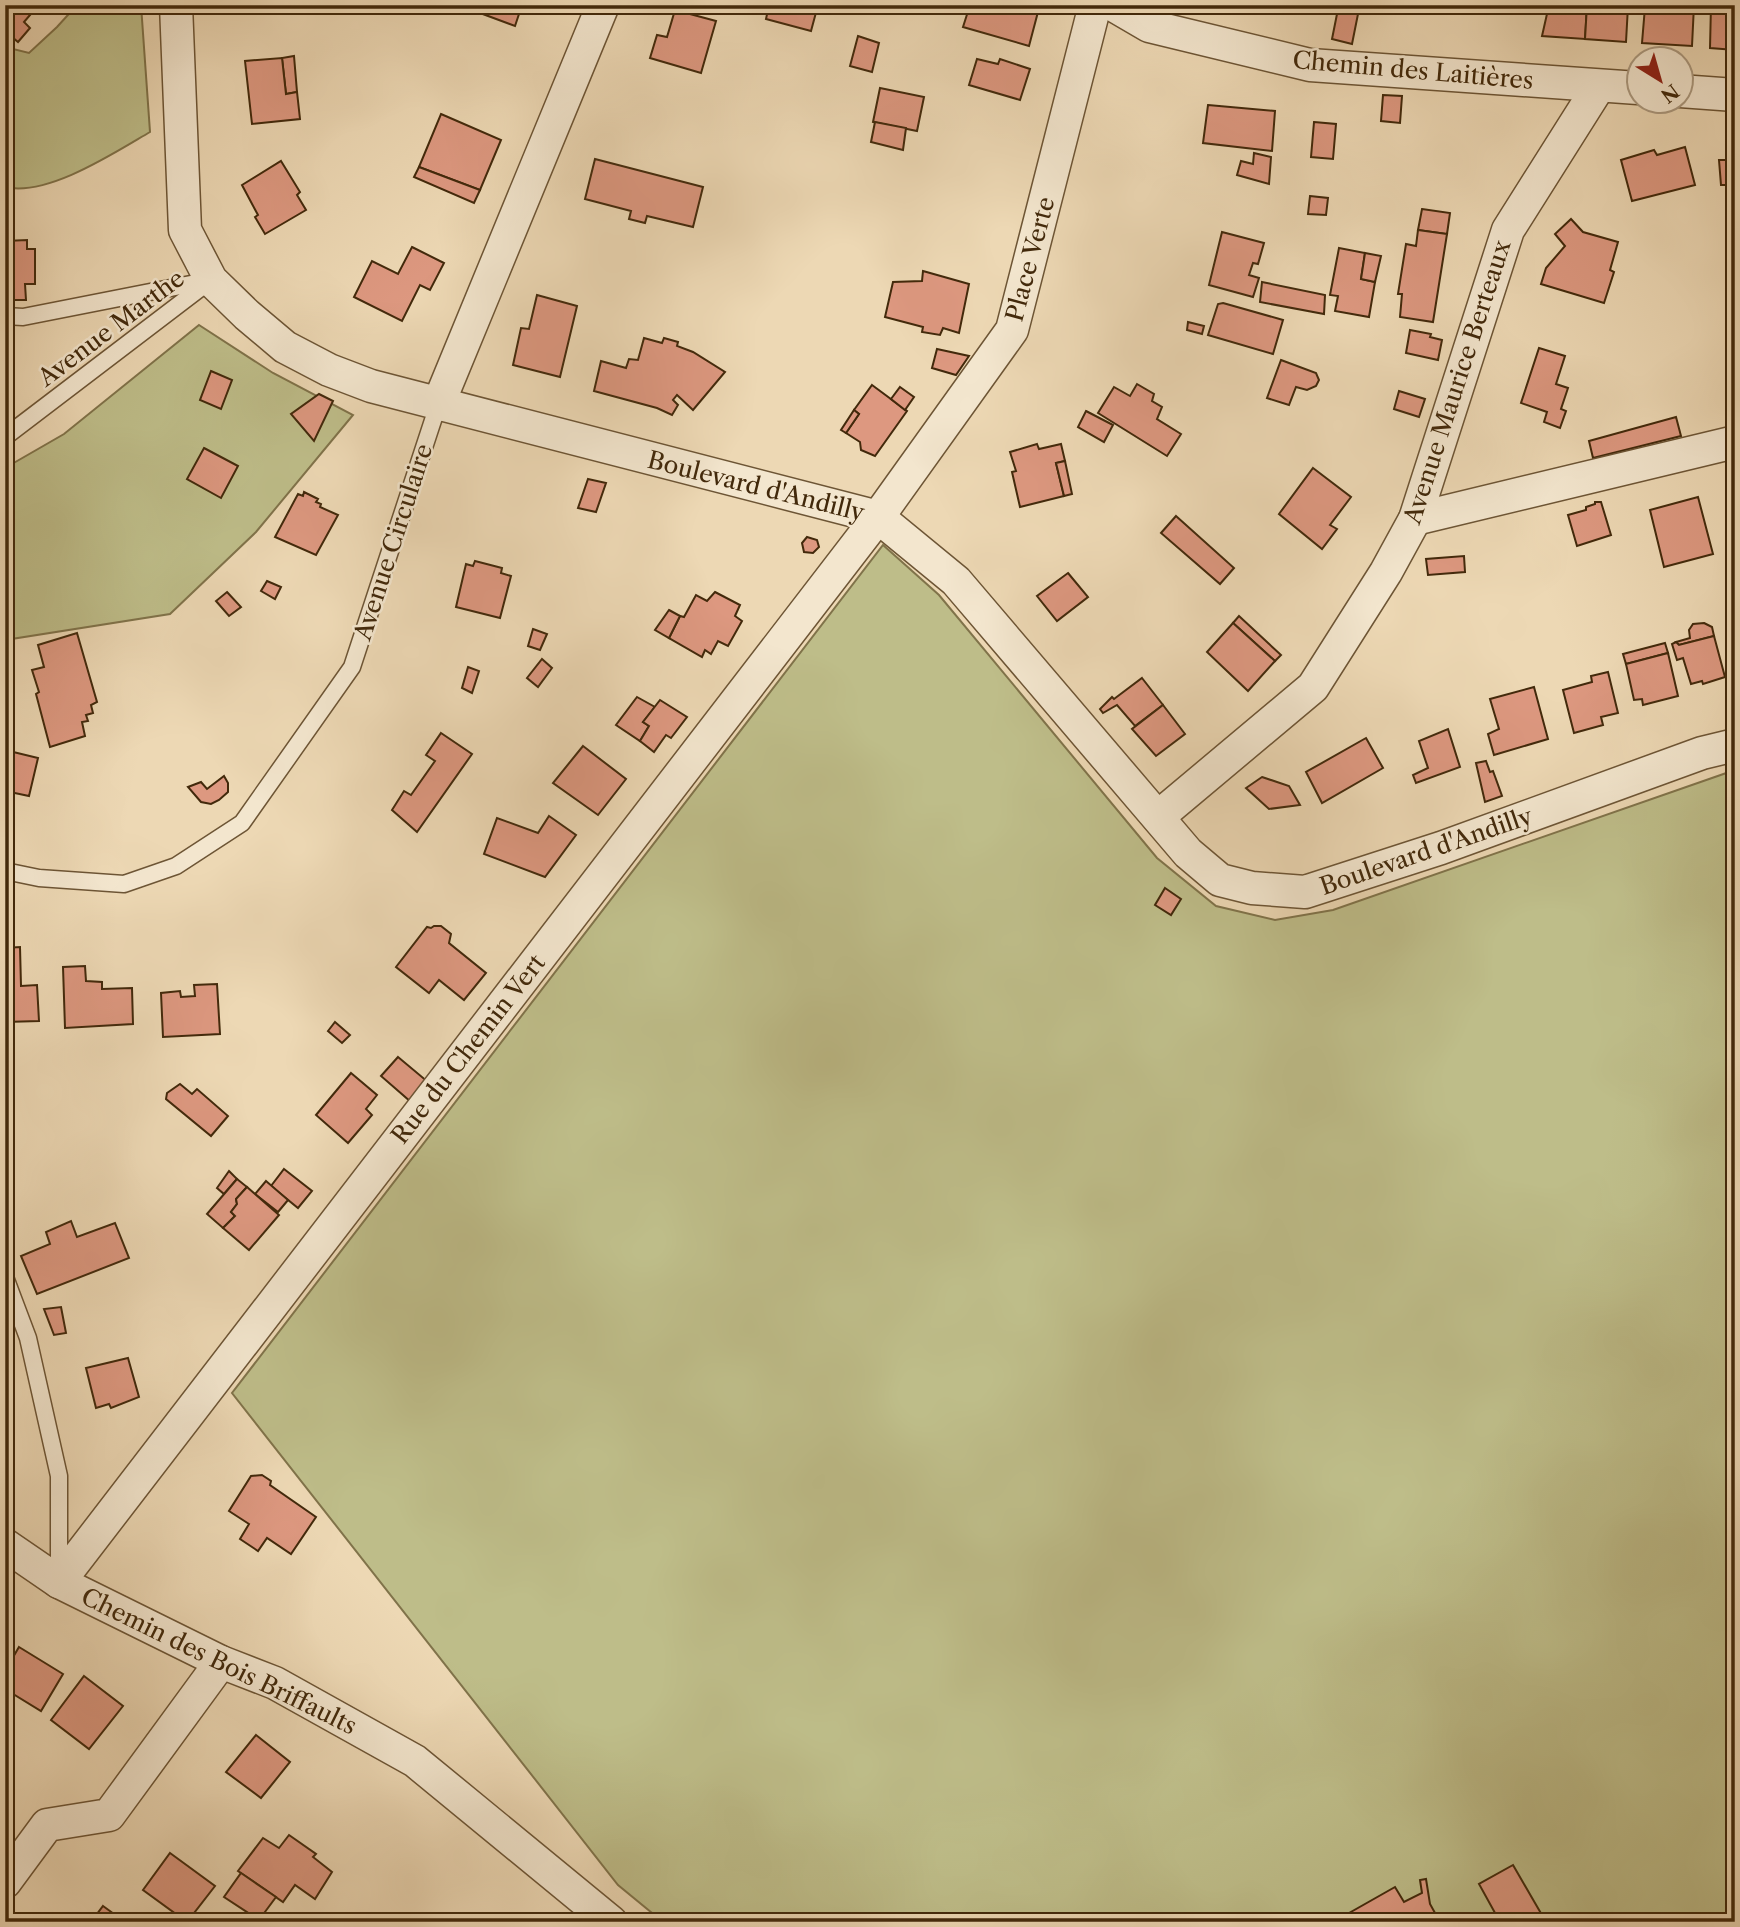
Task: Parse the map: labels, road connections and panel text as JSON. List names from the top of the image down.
{
  "streets": {
    "street": [
      "Chemin des Laitières",
      "Place Verte",
      "Avenue Maurice Berteaux",
      "Boulevard d'Andilly",
      "Avenue Circulaire",
      "Rue du Chemin Vert",
      "Chemin des Bois Briffaults"
    ],
    "lane": ["Avenue Marthe"]
  },
  "crossings": [
    ["Chemin des Laitières", "Avenue Maurice Berteaux"],
    ["Place Verte", "Boulevard d'Andilly"],
    ["Place Verte", "Rue du Chemin Vert"],
    ["Avenue Marthe", "Boulevard d'Andilly"],
    ["Avenue Maurice Berteaux", "Boulevard d'Andilly"],
    ["Boulevard d'Andilly", "Avenue Circulaire"],
    ["Boulevard d'Andilly", "Rue du Chemin Vert"],
    ["Rue du Chemin Vert", "Chemin des Bois Briffaults"]
  ],
  "north": "bottom right"
}
